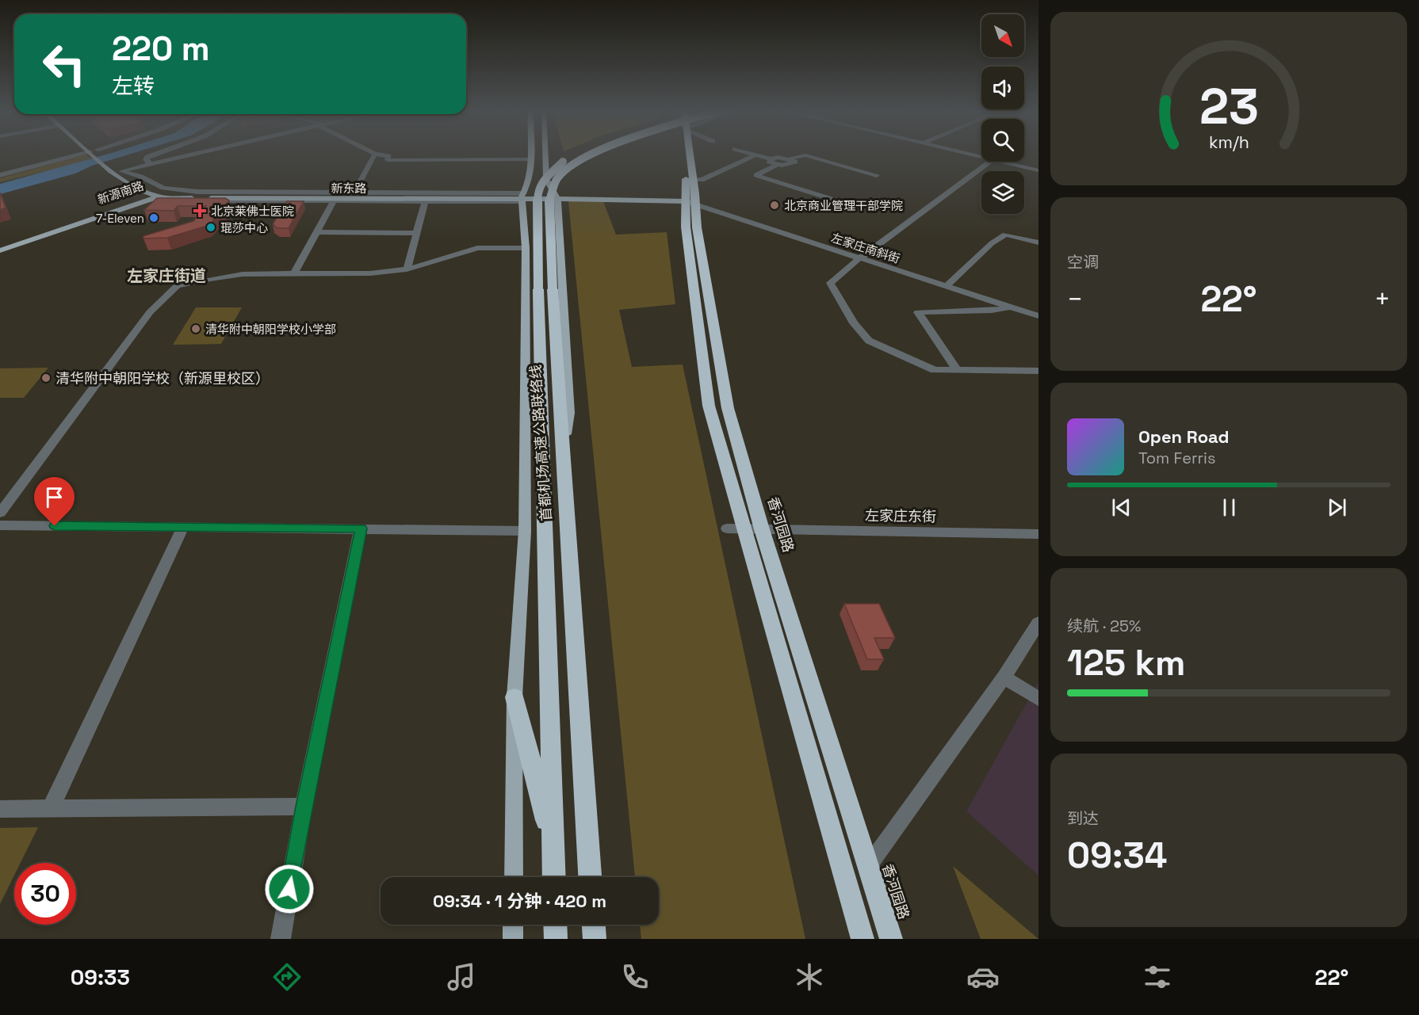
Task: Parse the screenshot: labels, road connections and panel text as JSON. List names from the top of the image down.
{
  "streets": {
    "highway": ["首都机场高速公路联络线", "香河园路"],
    "main road": ["新东路", "新源南路"],
    "street": ["左家庄南斜街", "左家庄东街"]
  },
  "crossings": [
    ["新东路", "新源南路"],
    ["新东路", "左家庄南斜街"],
    ["新东路", "香河园路"],
    ["左家庄南斜街", "香河园路"],
    ["左家庄东街", "香河园路"]
  ],
  "districts": ["左家庄街道"],
  "places": {
    "other": [
      "北京商业管理干部学院",
      "7-Eleven",
      "琨莎中心",
      "清华附中朝阳学校小学部",
      "清华附中朝阳学校（新源里校区）"
    ],
    "health": ["北京莱佛士医院"]
  },
  "north": "bottom right",
  "page": {
    "turn": ["220 m", "左转"],
    "tile": [
      "空调",
      ["续航 · 25%", "125 km"],
      ["到达", "09:34"]
    ],
    "heat": ["−", "22°", "+"],
    "song": ["Open Road", "Tom Ferris"],
    "limit": "30",
    "trip": "09:34 · 1 分钟 · 420 m",
    "tabs": ["09:33", "22°"],
    "gauge": ["23", "km/h"]
  }
}
